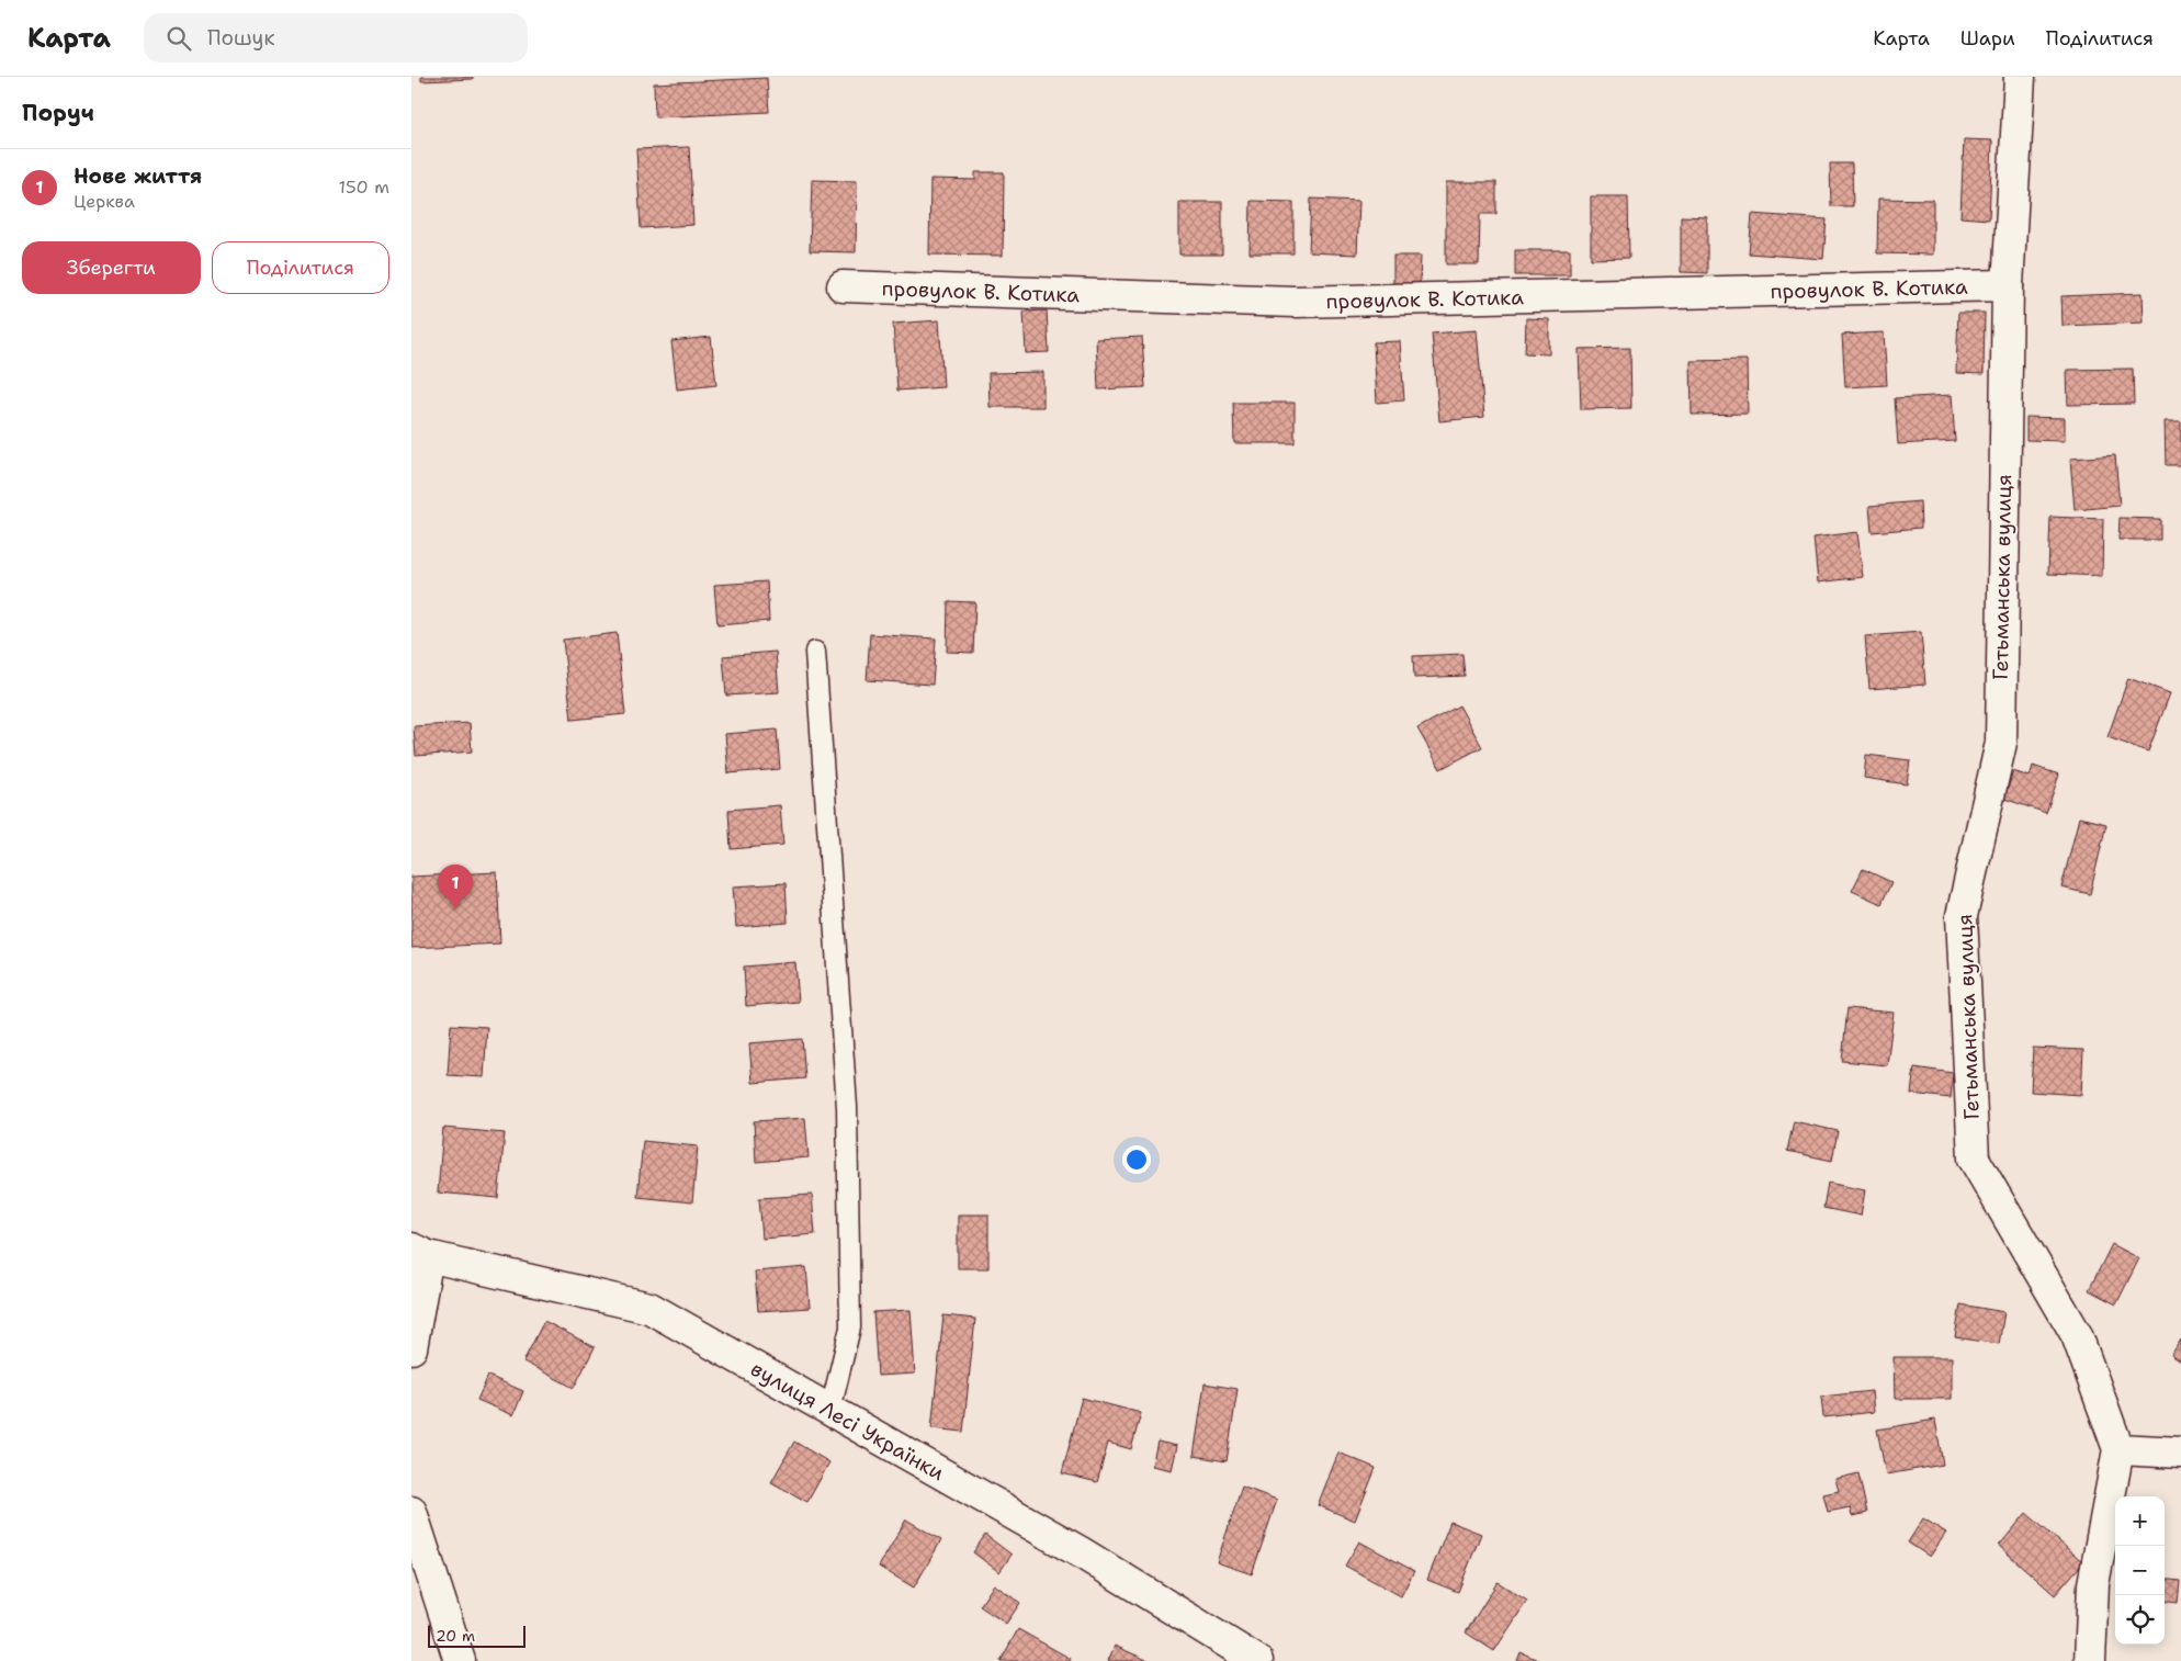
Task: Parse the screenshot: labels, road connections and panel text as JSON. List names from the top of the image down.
{
  "streets": {
    "street": ["провулок В. Котика", "Гетьманська вулиця", "вулиця Лесі Українки"]
  },
  "crossings": [
    ["провулок В. Котика", "Гетьманська вулиця"]
  ],
  "scale_bar": "20 m",
  "page": {
    "header": "Карта",
    "search": "Пошук",
    "nav": ["Карта", "Шари", "Поділитися"],
    "heading": "Поруч",
    "list": [
      {
        "mark": "1",
        "name": "Нове життя",
        "note": "Церква",
        "value": "150 m"
      }
    ],
    "buttons": ["Зберегти", "Поділитися"],
    "pins": "1",
    "map_buttons": ["+", "−"],
    "scale": "20 m"
  }
}
